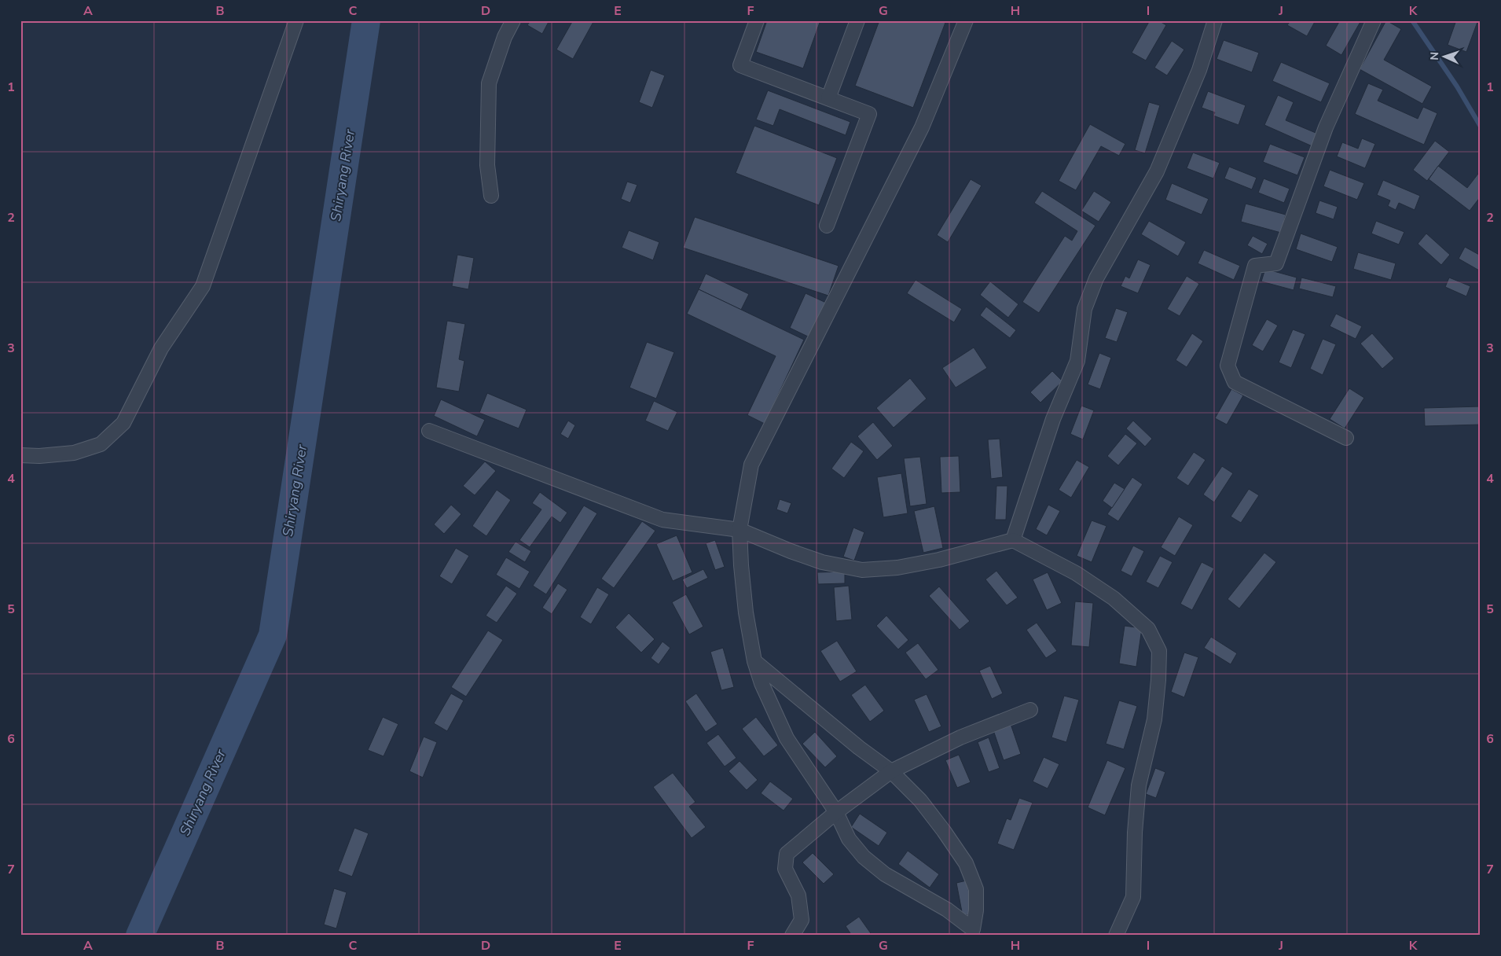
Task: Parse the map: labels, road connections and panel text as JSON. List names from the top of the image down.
{
  "water": ["Shiryang River"],
  "north": "left",
  "grid": {
    "columns": [
      "A",
      "B",
      "C",
      "D",
      "E",
      "F",
      "G",
      "H",
      "I",
      "J",
      "K"
    ],
    "rows": [
      "1",
      "2",
      "3",
      "4",
      "5",
      "6",
      "7"
    ]
  }
}
